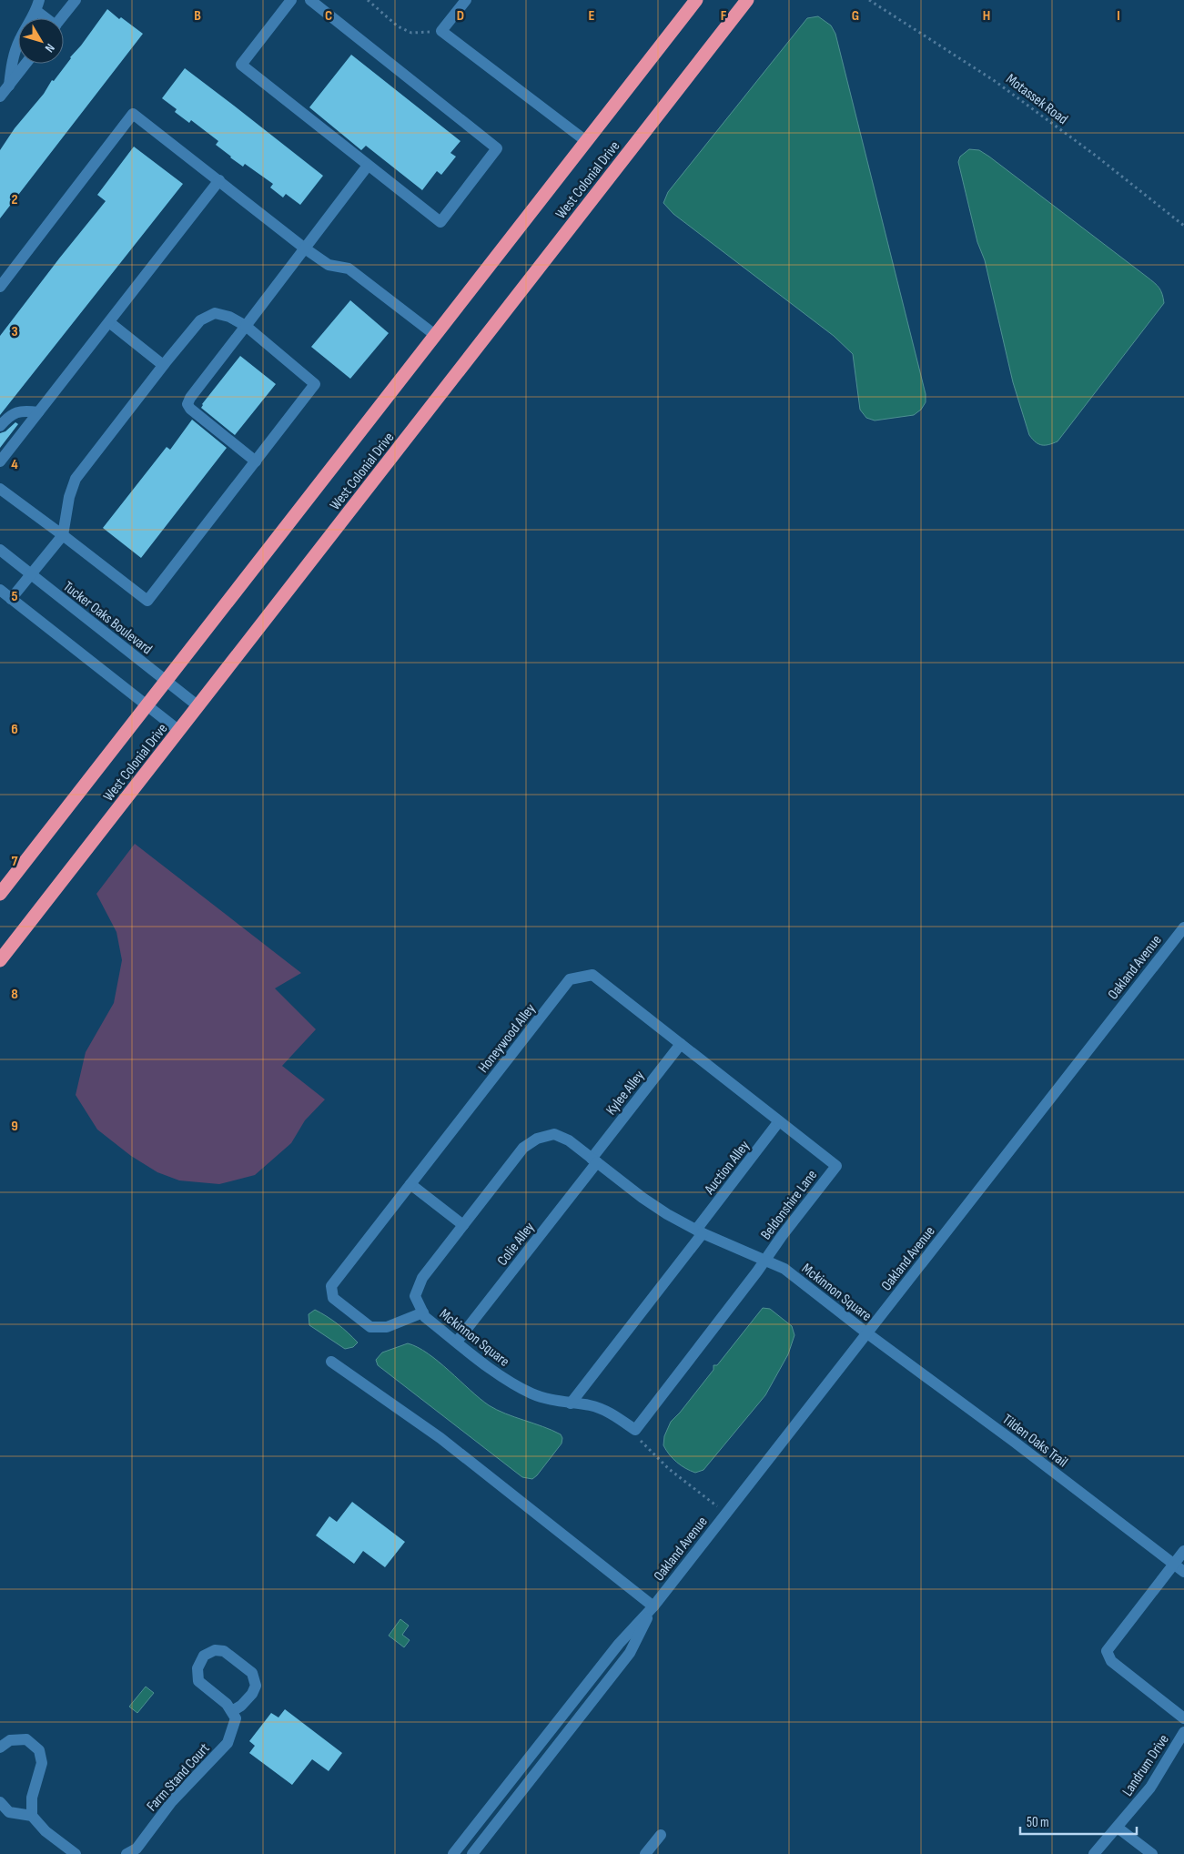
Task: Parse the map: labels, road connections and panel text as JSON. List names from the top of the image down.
{
  "streets": {
    "highway": ["West Colonial Drive"],
    "street": [
      "Tucker Oaks Boulevard",
      "Oakland Avenue",
      "Honeywood Alley",
      "Kylee Alley",
      "Auction Alley",
      "Beldonshire Lane",
      "Colie Alley",
      "Mckinnon Square",
      "Tilden Oaks Trail",
      "Landrum Drive",
      "Farm Stand Court"
    ],
    "path": ["Motassek Road"]
  },
  "crossings": [
    ["West Colonial Drive", "Tucker Oaks Boulevard"],
    ["Oakland Avenue", "Mckinnon Square"],
    ["Oakland Avenue", "Tilden Oaks Trail"],
    ["Honeywood Alley", "Kylee Alley"],
    ["Honeywood Alley", "Auction Alley"],
    ["Honeywood Alley", "Beldonshire Lane"],
    ["Honeywood Alley", "Mckinnon Square"],
    ["Kylee Alley", "Colie Alley"],
    ["Kylee Alley", "Mckinnon Square"],
    ["Auction Alley", "Mckinnon Square"],
    ["Beldonshire Lane", "Mckinnon Square"],
    ["Colie Alley", "Mckinnon Square"],
    ["Mckinnon Square", "Tilden Oaks Trail"]
  ],
  "scale_bar": "50 m",
  "north": "bottom right",
  "grid": {
    "columns": [
      "B",
      "C",
      "D",
      "E",
      "F",
      "G",
      "H",
      "I"
    ],
    "rows": [
      "2",
      "3",
      "4",
      "5",
      "6",
      "7",
      "8",
      "9"
    ]
  }
}
